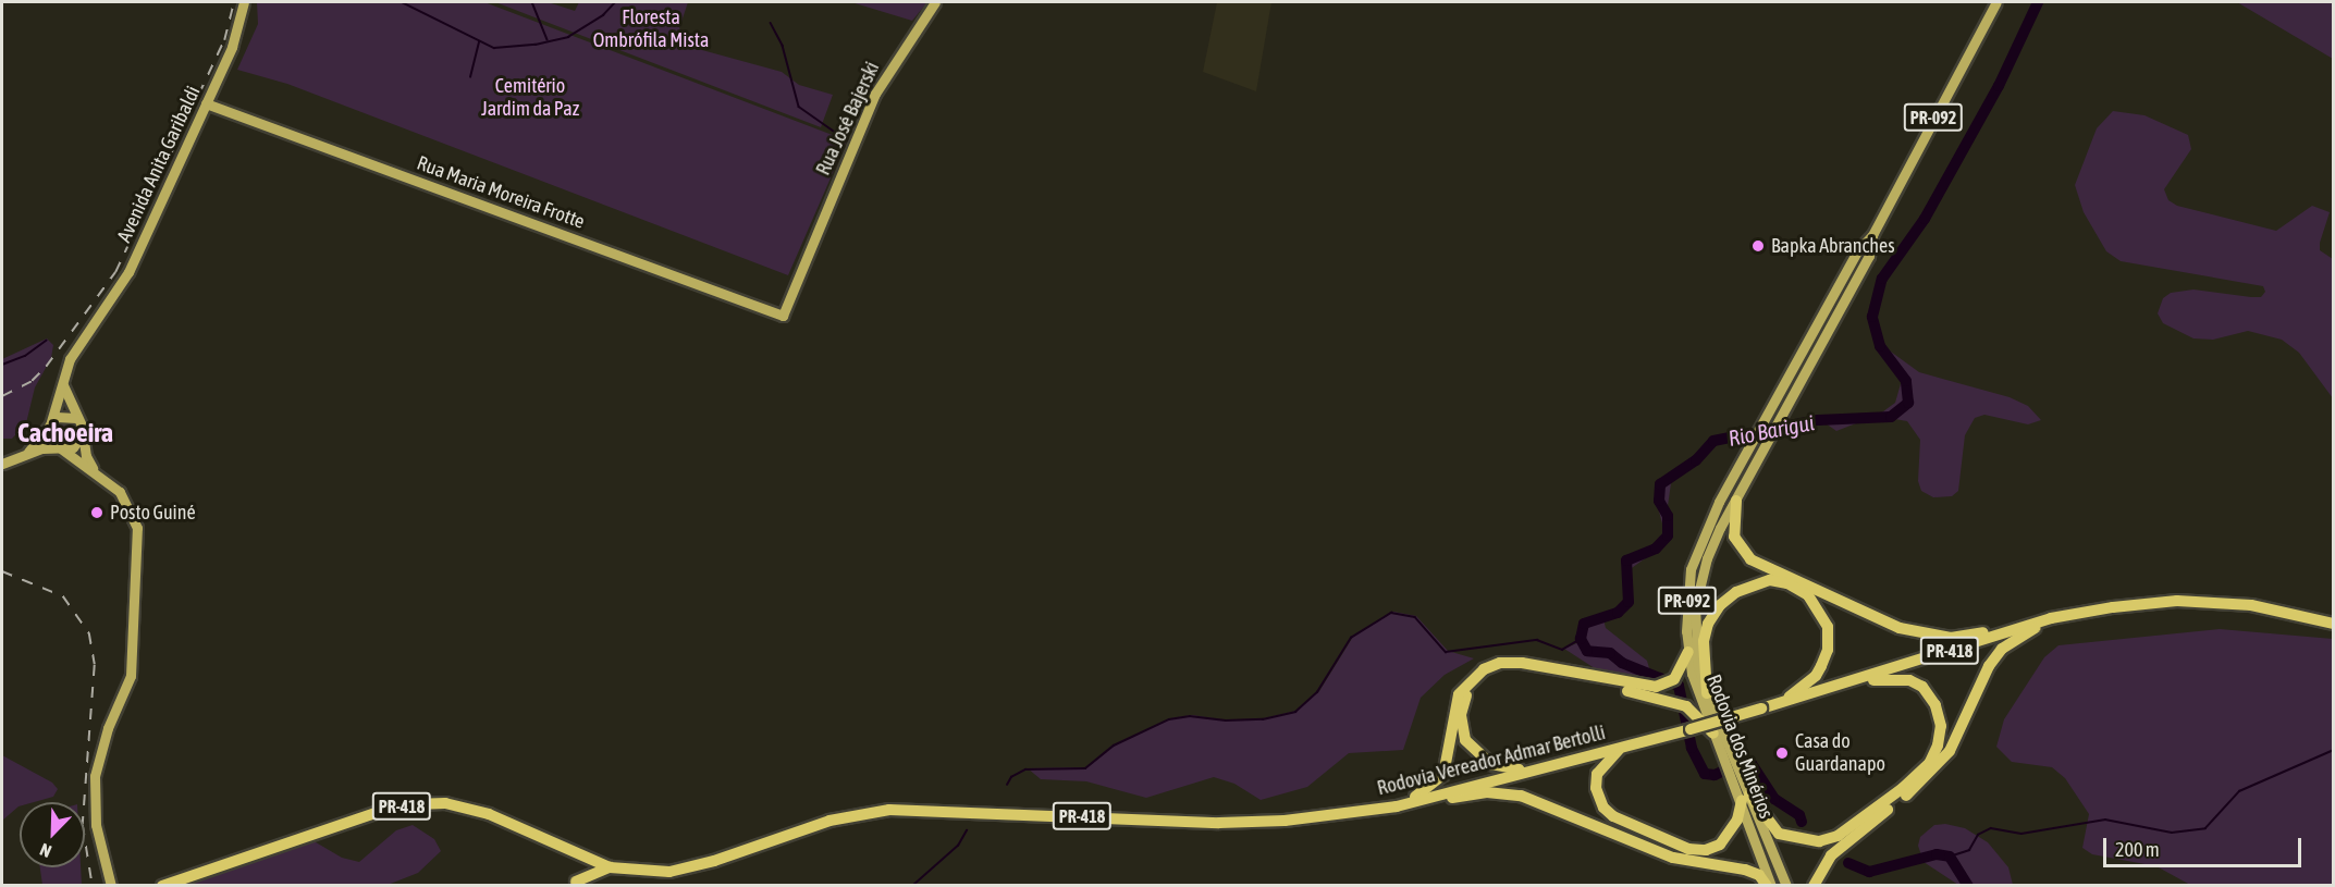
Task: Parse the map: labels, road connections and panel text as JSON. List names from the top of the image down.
{
  "streets": {
    "highway": ["PR-418", "Rodovia Vereador Admar Bertolli"],
    "main road": [
      "PR-092",
      "Rua José Bajerski",
      "Avenida Anita Garibaldi",
      "Rua Maria Moreira Frotte",
      "Rodovia dos Minérios"
    ]
  },
  "crossings": [
    ["Rua José Bajerski", "Rua Maria Moreira Frotte"],
    ["Avenida Anita Garibaldi", "Rua Maria Moreira Frotte"]
  ],
  "districts": ["Cachoeira"],
  "water": ["Rio Barigui"],
  "parks": ["Floresta Ombrófila Mista", "Cemitério Jardim da Paz"],
  "places": ["Bapka Abranches", "Posto Guiné", "Casa do Guardanapo"],
  "scale_bar": "200 m",
  "north": "bottom left"
}
